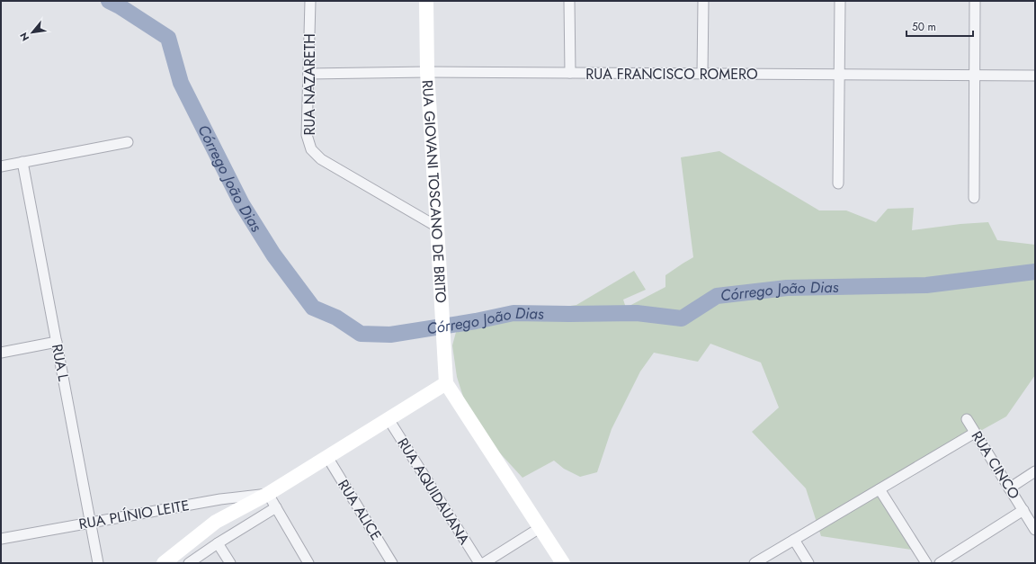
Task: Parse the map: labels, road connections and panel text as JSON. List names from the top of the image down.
{
  "streets": {
    "main road": ["RUA GIOVANI TOSCANO DE BRITO"],
    "street": [
      "RUA FRANCISCO ROMERO",
      "RUA NAZARETH",
      "RUA L",
      "RUA CINCO",
      "RUA AQUIDAUANA",
      "RUA ALICE",
      "RUA PLÍNIO LEITE"
    ]
  },
  "crossings": [
    ["RUA FRANCISCO ROMERO", "RUA NAZARETH"],
    ["RUA FRANCISCO ROMERO", "RUA GIOVANI TOSCANO DE BRITO"],
    ["RUA NAZARETH", "RUA GIOVANI TOSCANO DE BRITO"],
    ["RUA L", "RUA PLÍNIO LEITE"]
  ],
  "water": ["Córrego João Dias"],
  "scale_bar": "50 m",
  "north": "bottom left"
}
